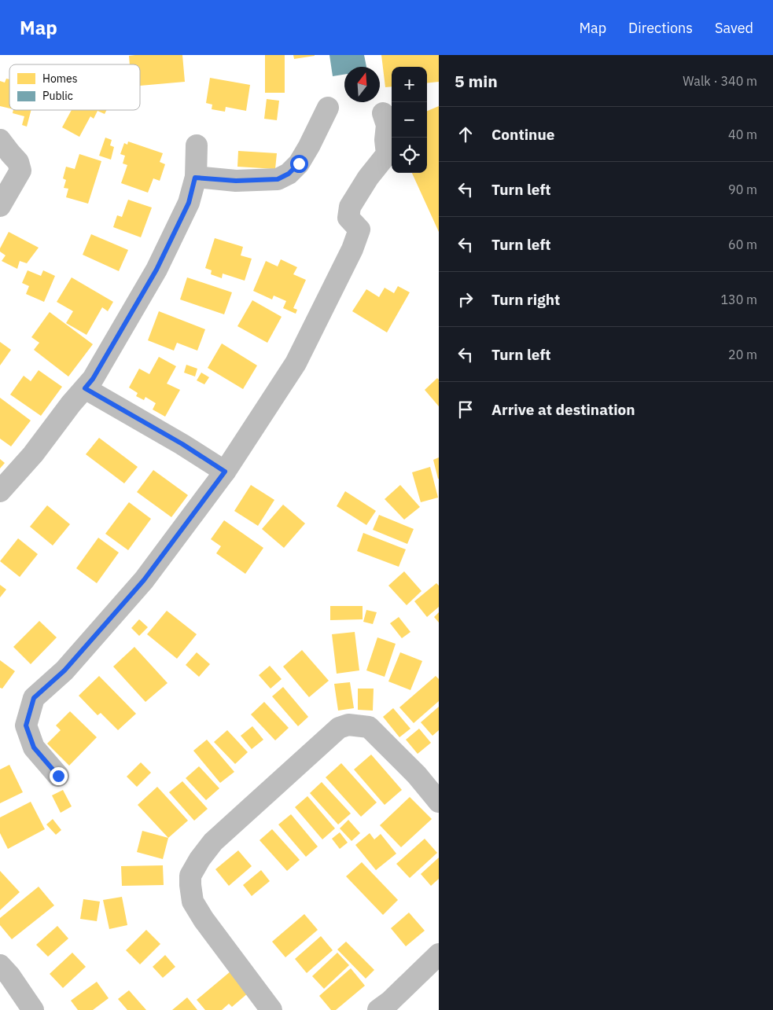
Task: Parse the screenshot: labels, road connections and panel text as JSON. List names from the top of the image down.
{
  "legend": ["Homes", "Public"],
  "north": "top",
  "page": {
    "header": "Map",
    "nav": ["Map", "Directions", "Saved"],
    "heading": ["5 min", "Walk · 340 m"],
    "map_buttons": ["+", "−"],
    "list": [
      ["Continue", "40 m"],
      ["Turn left", "90 m"],
      ["Turn left", "60 m"],
      ["Turn right", "130 m"],
      ["Turn left", "20 m"],
      "Arrive at destination"
    ]
  }
}
